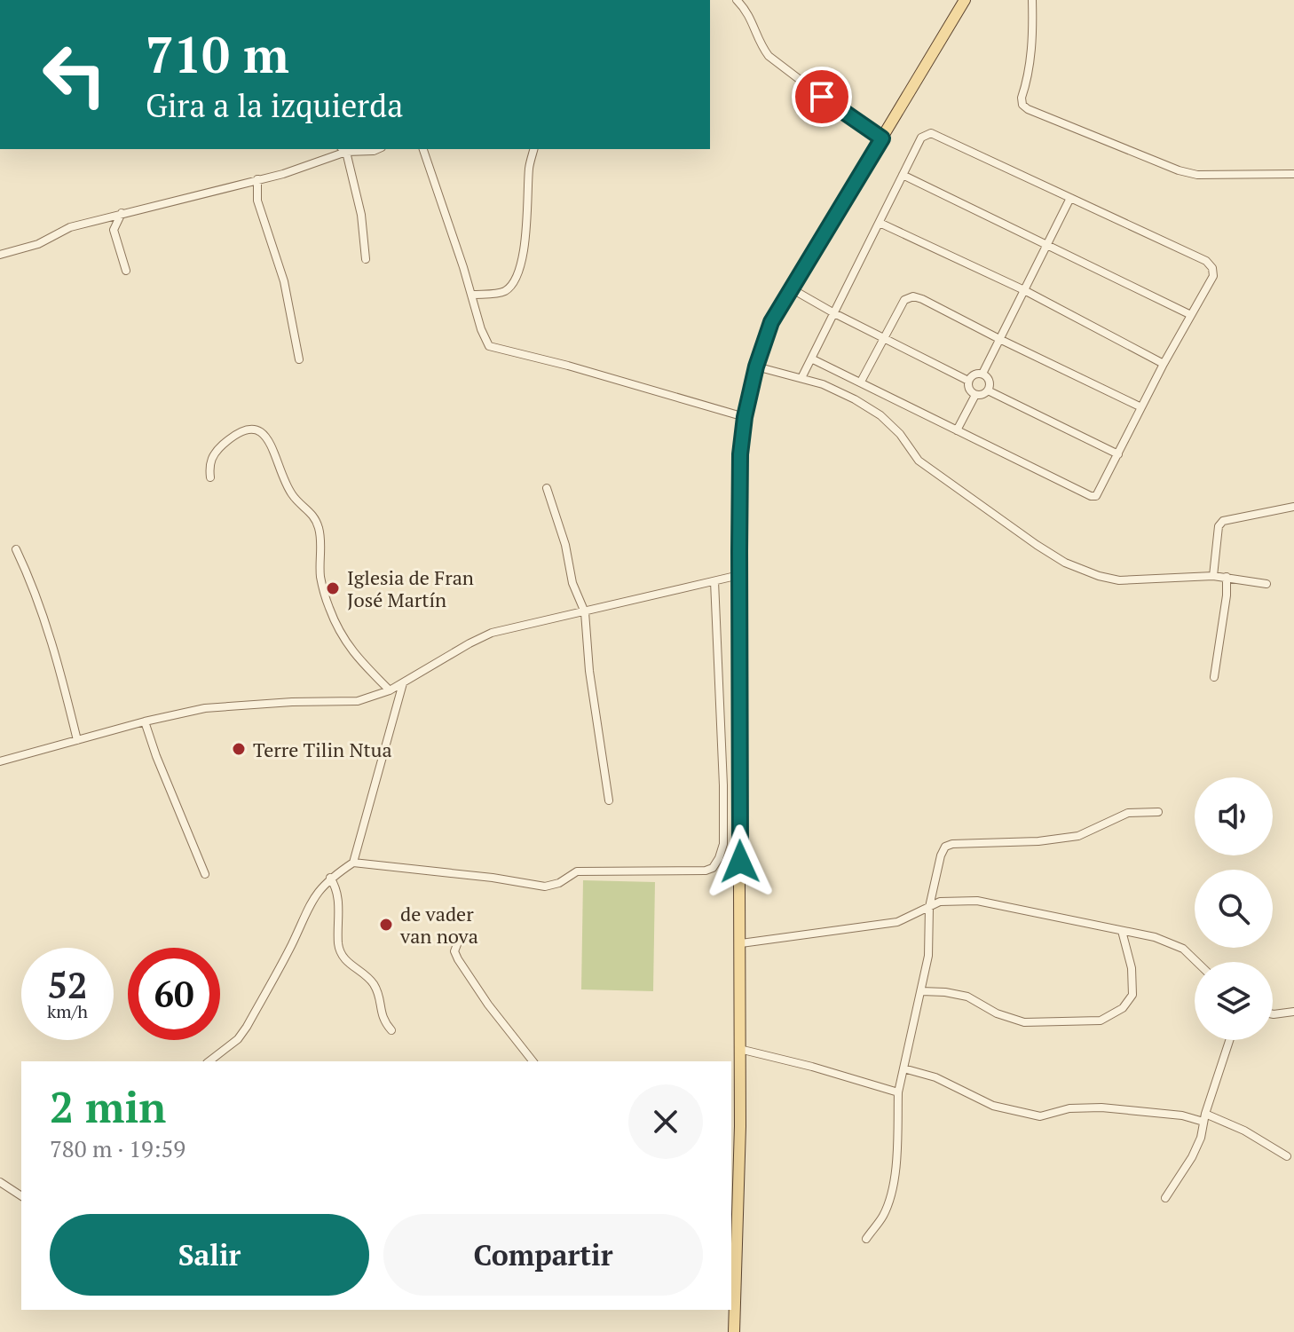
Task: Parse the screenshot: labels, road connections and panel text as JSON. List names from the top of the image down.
{
  "places": ["Iglesia de Fran José Martín", "Terre Tilin Ntua", "de vader van nova"],
  "page": {
    "turn": ["710 m", "Gira a la izquierda"],
    "speed": "52 km/h",
    "limit": "60",
    "heading": ["2 min", "780 m · 19:59"],
    "buttons": ["Salir", "Compartir"]
  }
}
